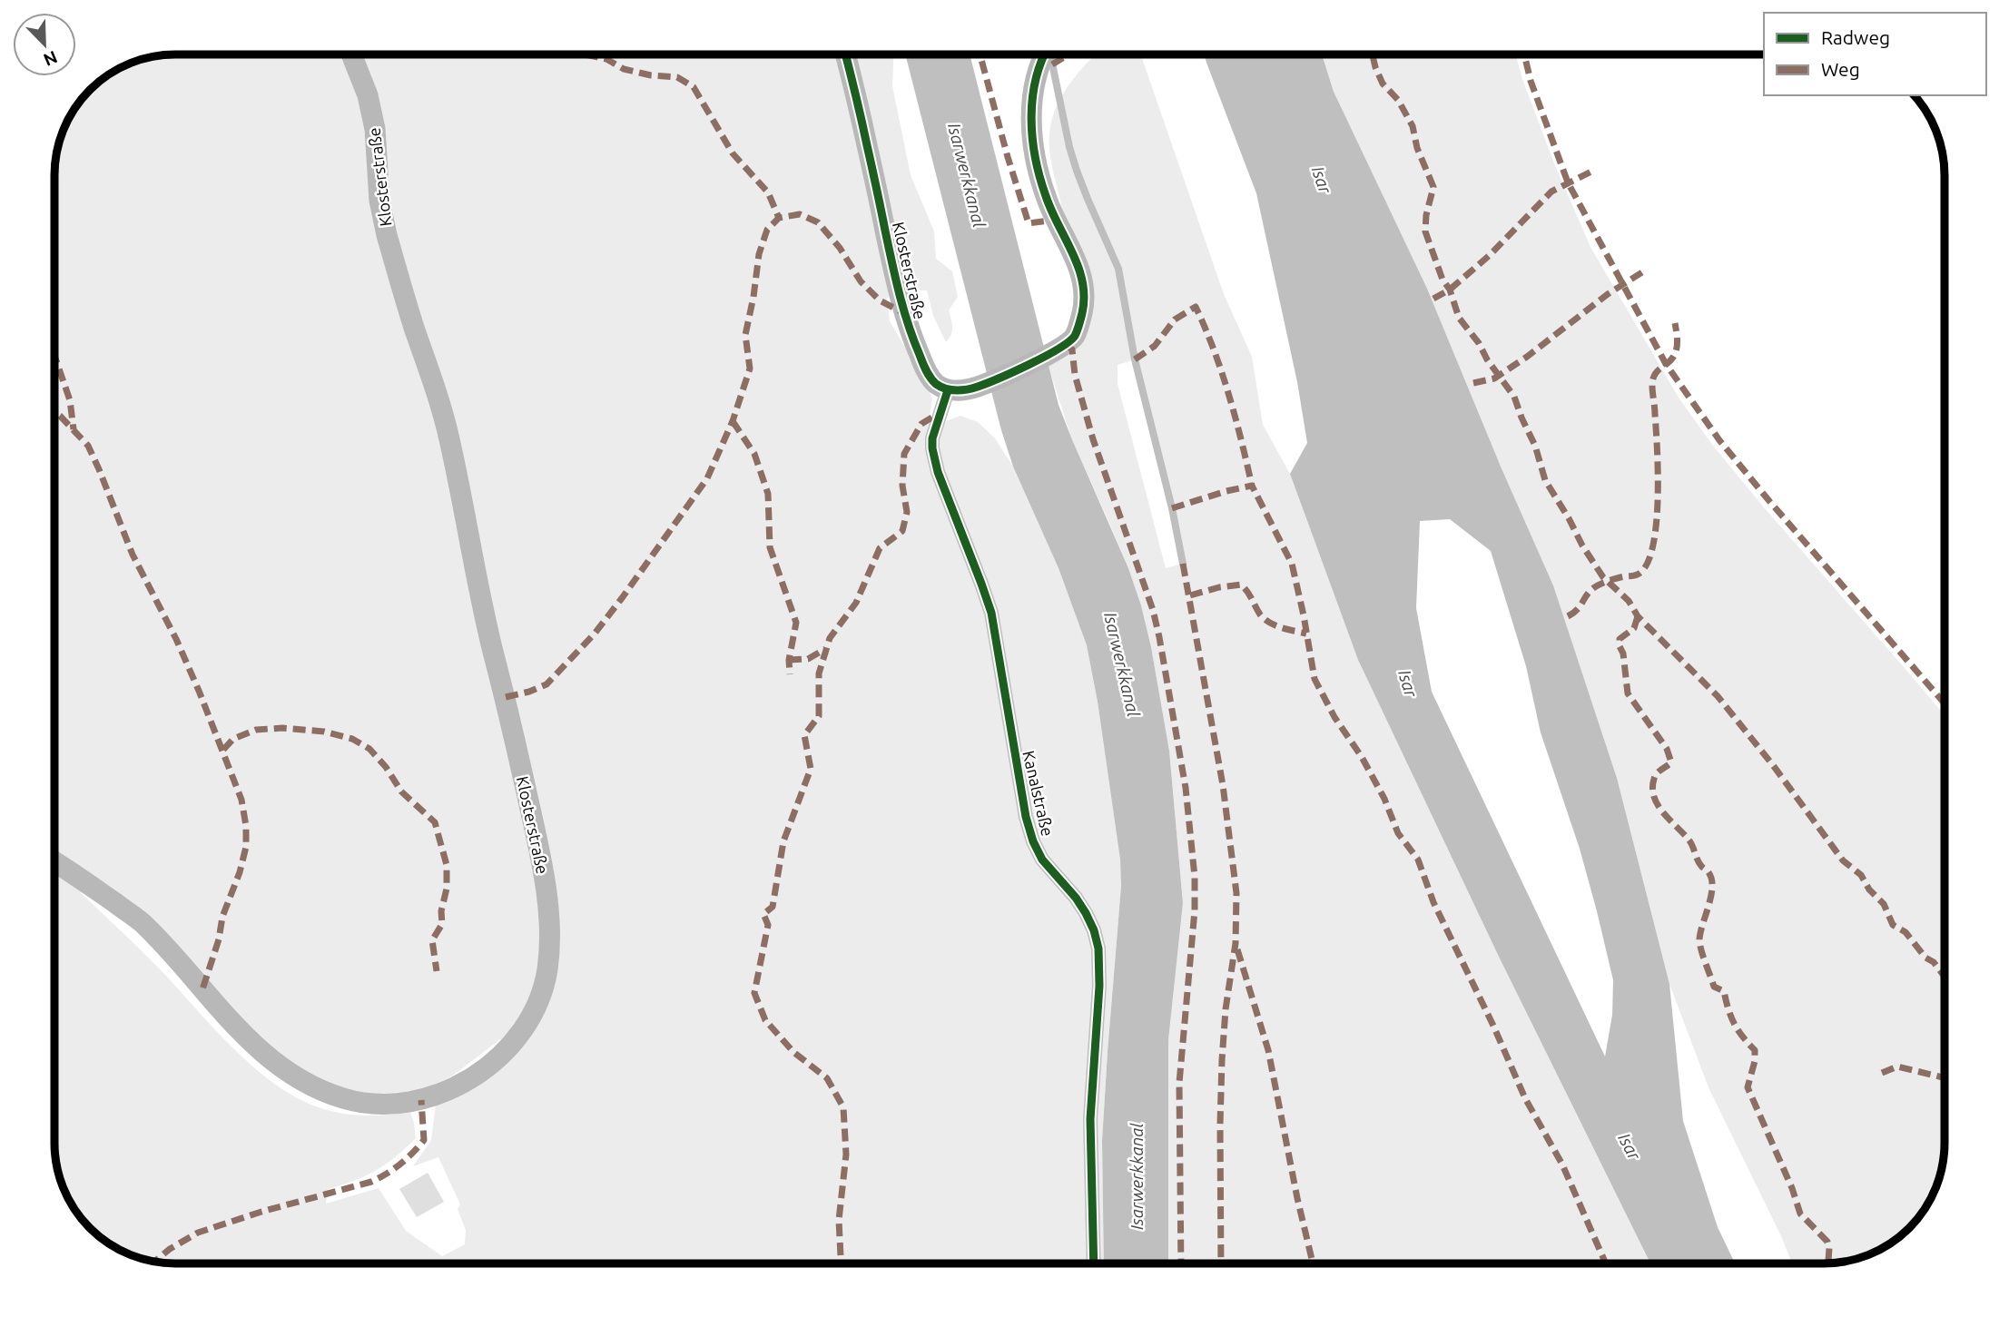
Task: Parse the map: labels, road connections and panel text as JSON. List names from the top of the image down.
{
  "streets": {
    "main road": ["Klosterstraße"],
    "street": ["Kanalstraße"]
  },
  "crossings": [
    ["Klosterstraße", "Kanalstraße"]
  ],
  "water": ["Isarwerkkanal", "Isar"],
  "legend": ["Radweg", "Weg"],
  "north": "bottom right"
}
